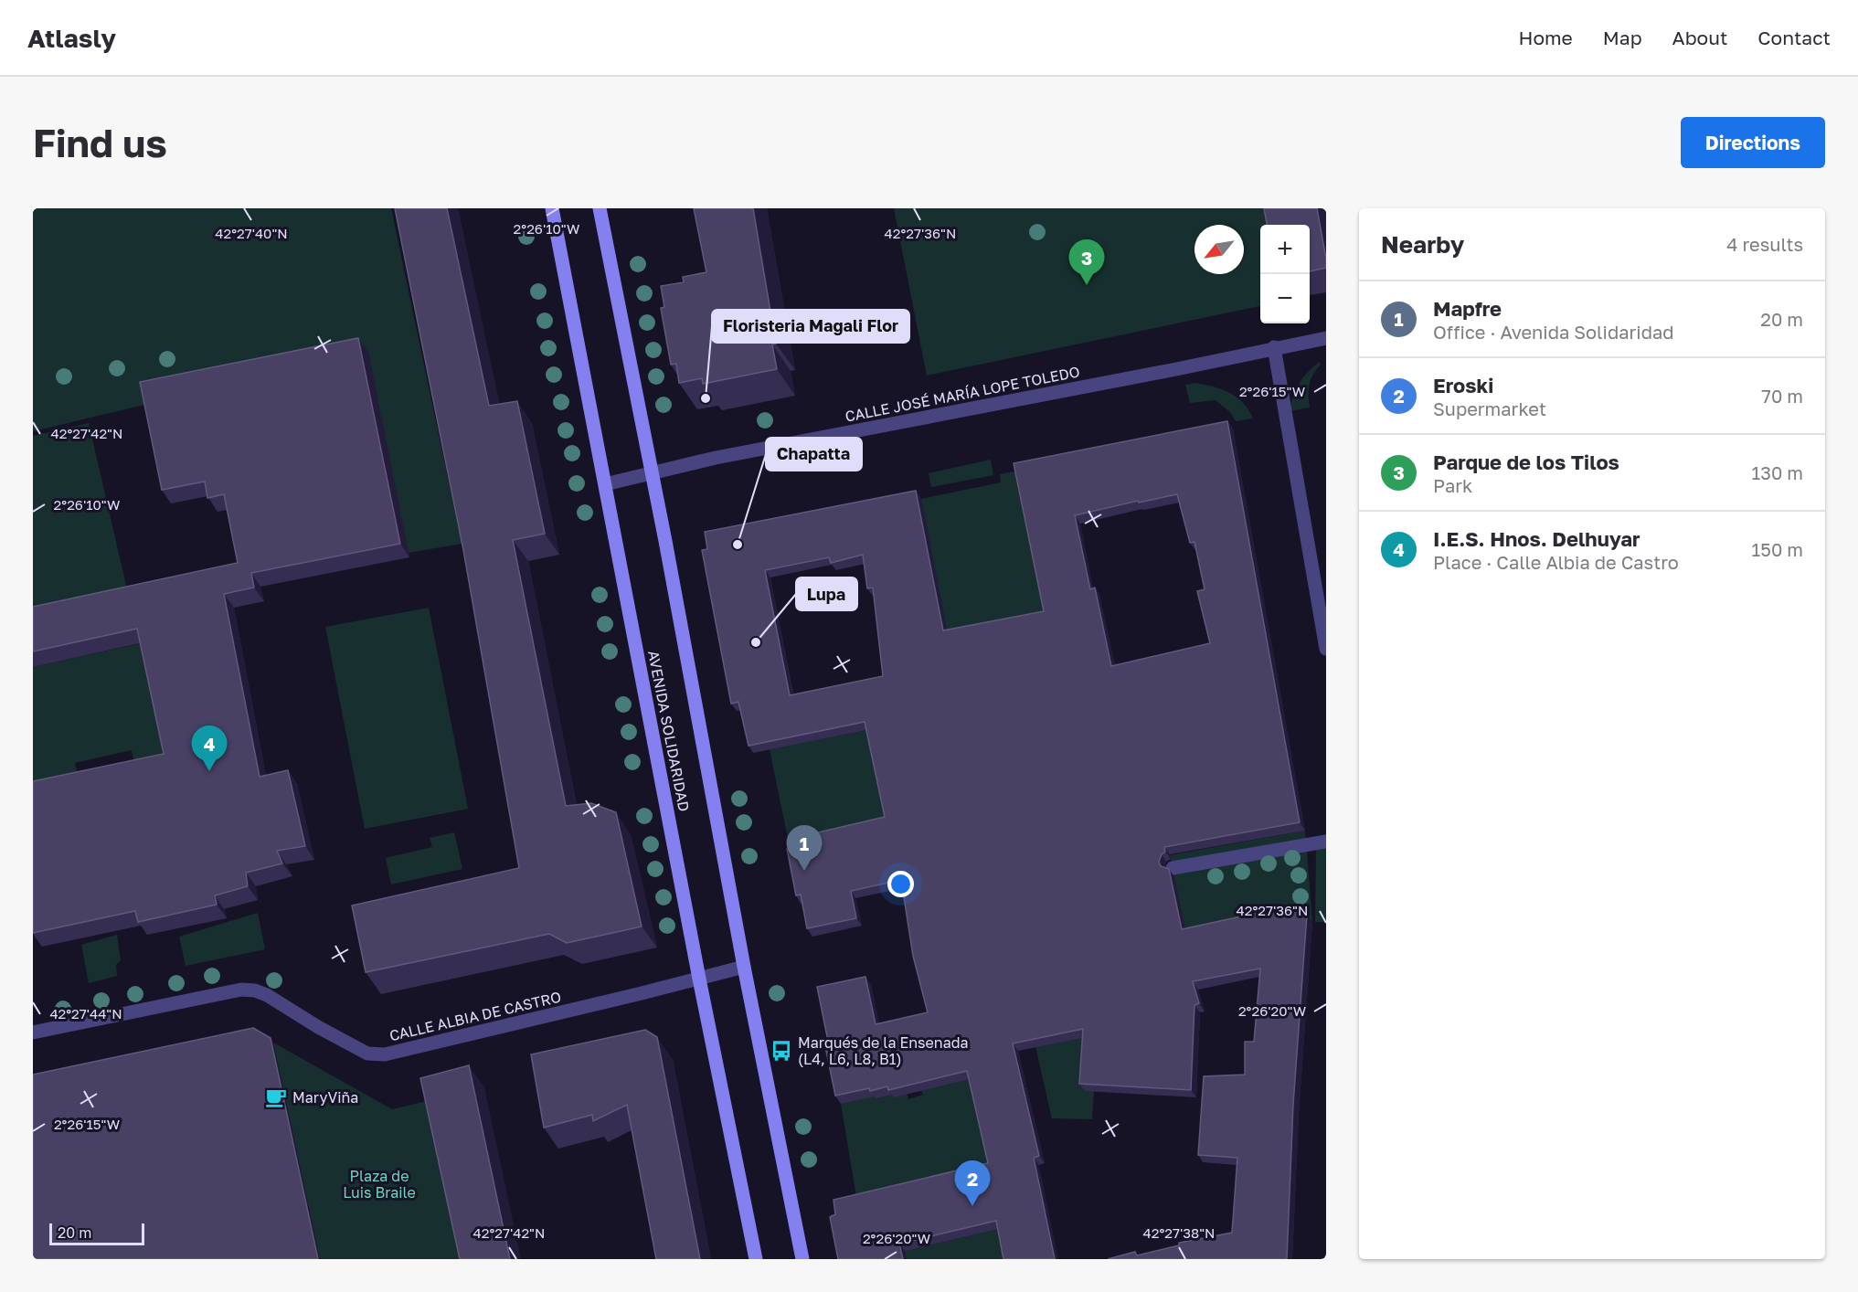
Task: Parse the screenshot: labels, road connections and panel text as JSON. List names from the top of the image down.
{
  "streets": {
    "main road": ["AVENIDA SOLIDARIDAD"],
    "street": ["CALLE JOSÉ MARÍA LOPE TOLEDO", "CALLE ALBIA DE CASTRO"]
  },
  "crossings": [
    ["CALLE JOSÉ MARÍA LOPE TOLEDO", "AVENIDA SOLIDARIDAD"],
    ["AVENIDA SOLIDARIDAD", "CALLE ALBIA DE CASTRO"]
  ],
  "parks": ["Plaza de Luis Braile"],
  "places": {
    "other": ["Floristeria Magali Flor", "Chapatta", "Lupa"],
    "bus stop": ["Marqués de la Ensenada (L4, L6, L8, B1)"],
    "cafe": ["MaryViña"]
  },
  "scale_bar": "20 m",
  "north": "bottom left",
  "page": {
    "header": "Atlasly",
    "nav": [
      "Home",
      "Map",
      "About",
      "Contact"
    ],
    "buttons": "Directions",
    "title": "Find us",
    "heading": ["Nearby", "4 results"],
    "map_buttons": ["+", "−"],
    "pins": [
      "3",
      "4",
      "1",
      "2"
    ],
    "list": [
      {
        "mark": "1",
        "name": "Mapfre",
        "note": "Office · Avenida Solidaridad",
        "value": "20 m"
      },
      {
        "mark": "2",
        "name": "Eroski",
        "note": "Supermarket",
        "value": "70 m"
      },
      {
        "mark": "3",
        "name": "Parque de los Tilos",
        "note": "Park",
        "value": "130 m"
      },
      {
        "mark": "4",
        "name": "I.E.S. Hnos. Delhuyar",
        "note": "Place · Calle Albia de Castro",
        "value": "150 m"
      }
    ],
    "scale": "20 m"
  },
  "coordinates": [
    "2°26'10\"W",
    "42°27'40\"N",
    "42°27'36\"N",
    "2°26'15\"W",
    "42°27'42\"N",
    "2°26'20\"W",
    "42°27'44\"N",
    "42°27'38\"N"
  ]
}
